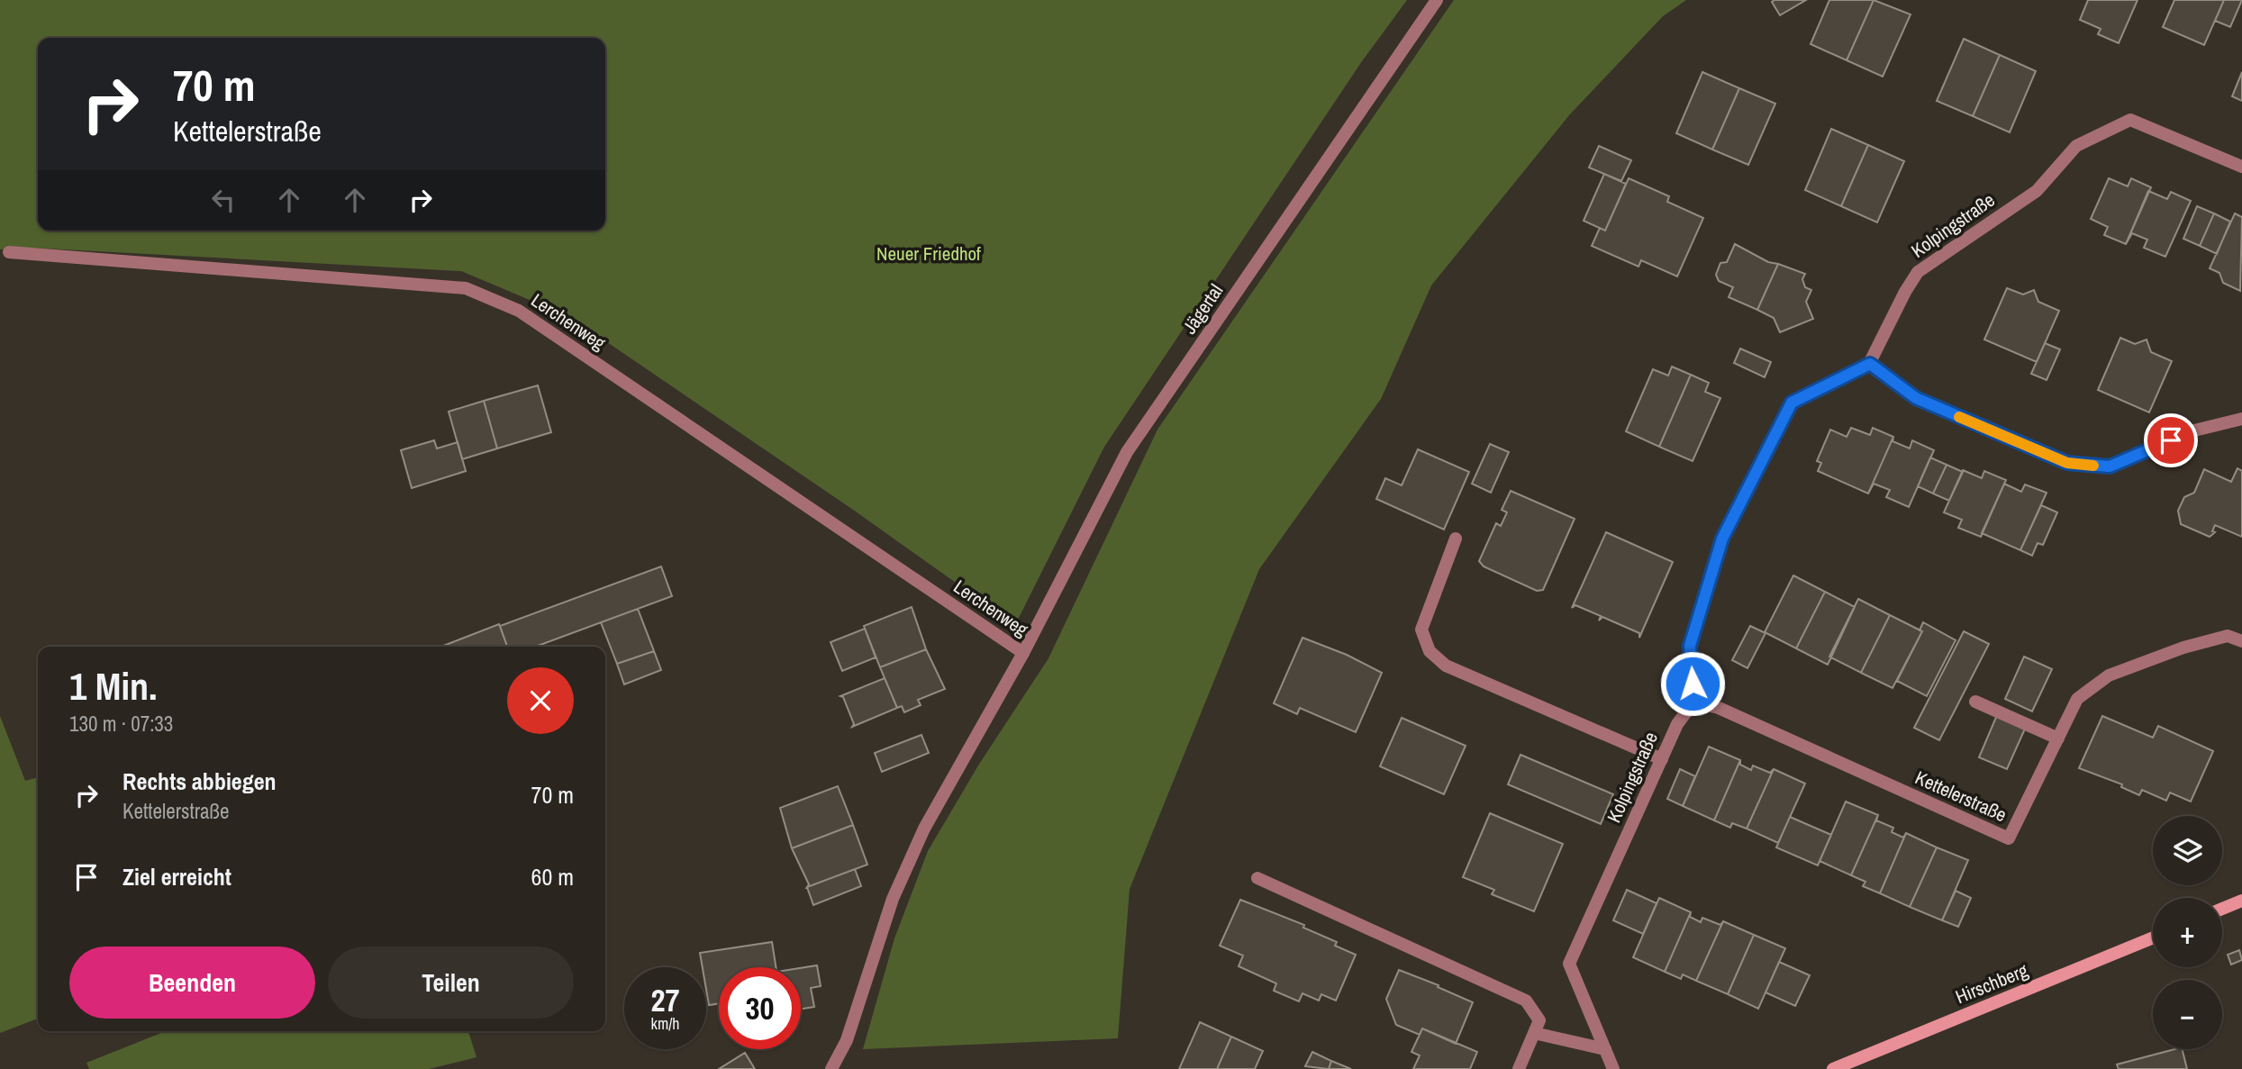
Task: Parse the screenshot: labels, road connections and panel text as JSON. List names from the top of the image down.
{
  "streets": {
    "street": [
      "Kolpingstraße",
      "Jägertal",
      "Lerchenweg",
      "Kettelerstraße",
      "Hirschberg"
    ]
  },
  "crossings": [
    ["Kolpingstraße", "Kettelerstraße"],
    ["Jägertal", "Lerchenweg"]
  ],
  "parks": ["Neuer Friedhof"],
  "page": {
    "turn": ["70 m", "Kettelerstraße"],
    "heading": ["1 Min.", "130 m · 07:33"],
    "list": [
      {
        "name": "Rechts abbiegen",
        "note": "Kettelerstraße",
        "value": "70 m"
      },
      {
        "name": "Ziel erreicht",
        "value": "60 m"
      }
    ],
    "map_buttons": ["+", "−"],
    "buttons": ["Beenden", "Teilen"],
    "speed": "27 km/h",
    "limit": "30"
  }
}
